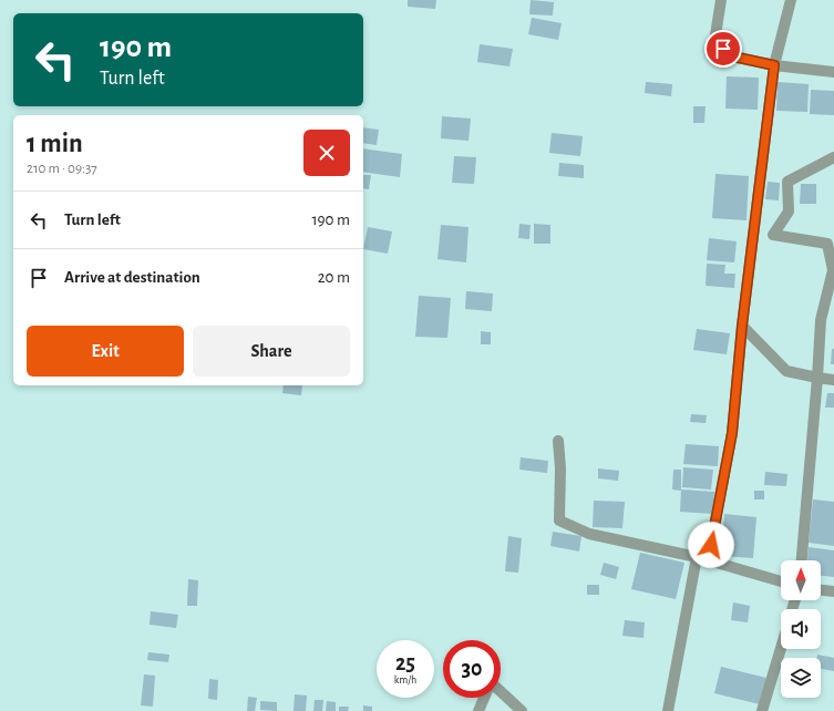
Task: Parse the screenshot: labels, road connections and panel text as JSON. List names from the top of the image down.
{
  "north": "top",
  "page": {
    "turn": ["190 m", "Turn left"],
    "heading": ["1 min", "210 m · 09:37"],
    "list": [
      {
        "name": "Turn left",
        "value": "190 m"
      },
      {
        "name": "Arrive at destination",
        "value": "20 m"
      }
    ],
    "buttons": ["Exit", "Share"],
    "speed": "25 km/h",
    "limit": "30"
  }
}
